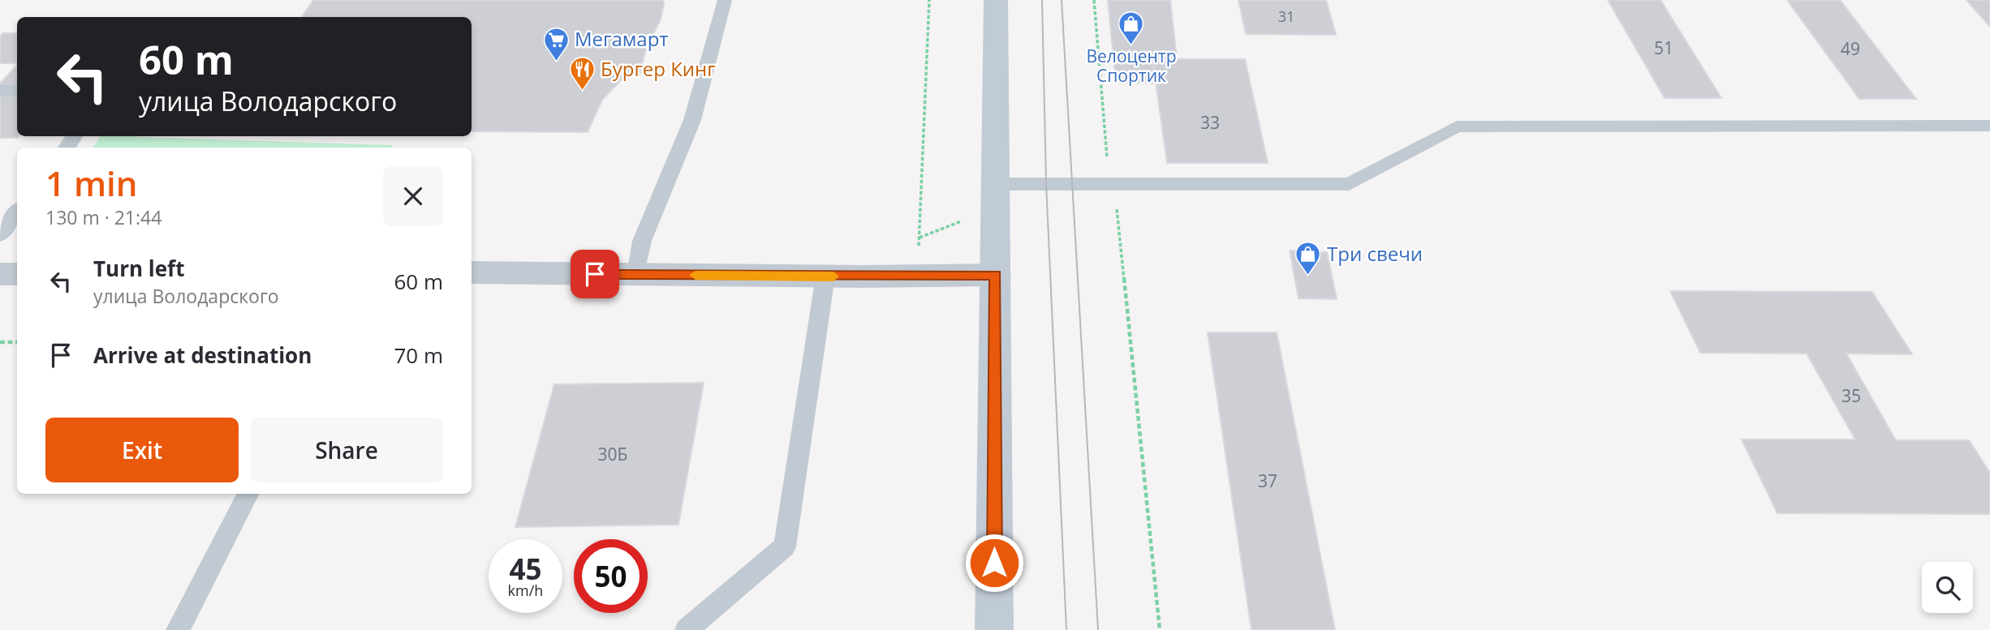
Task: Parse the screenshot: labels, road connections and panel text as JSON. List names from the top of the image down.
{
  "places": {
    "shop": ["Велоцентр Спортик", "Три свечи"],
    "supermarket": ["Мегамарт"],
    "restaurant": ["Бургер Кинг"]
  },
  "house_numbers": [
    "31",
    "51",
    "49",
    "33",
    "35",
    "30Б",
    "37"
  ],
  "page": {
    "turn": ["60 m", "улица Володарского"],
    "heading": ["1 min", "130 m · 21:44"],
    "list": [
      {
        "name": "Turn left",
        "note": "улица Володарского",
        "value": "60 m"
      },
      {
        "name": "Arrive at destination",
        "value": "70 m"
      }
    ],
    "buttons": ["Exit", "Share"],
    "speed": "45 km/h",
    "limit": "50"
  }
}
